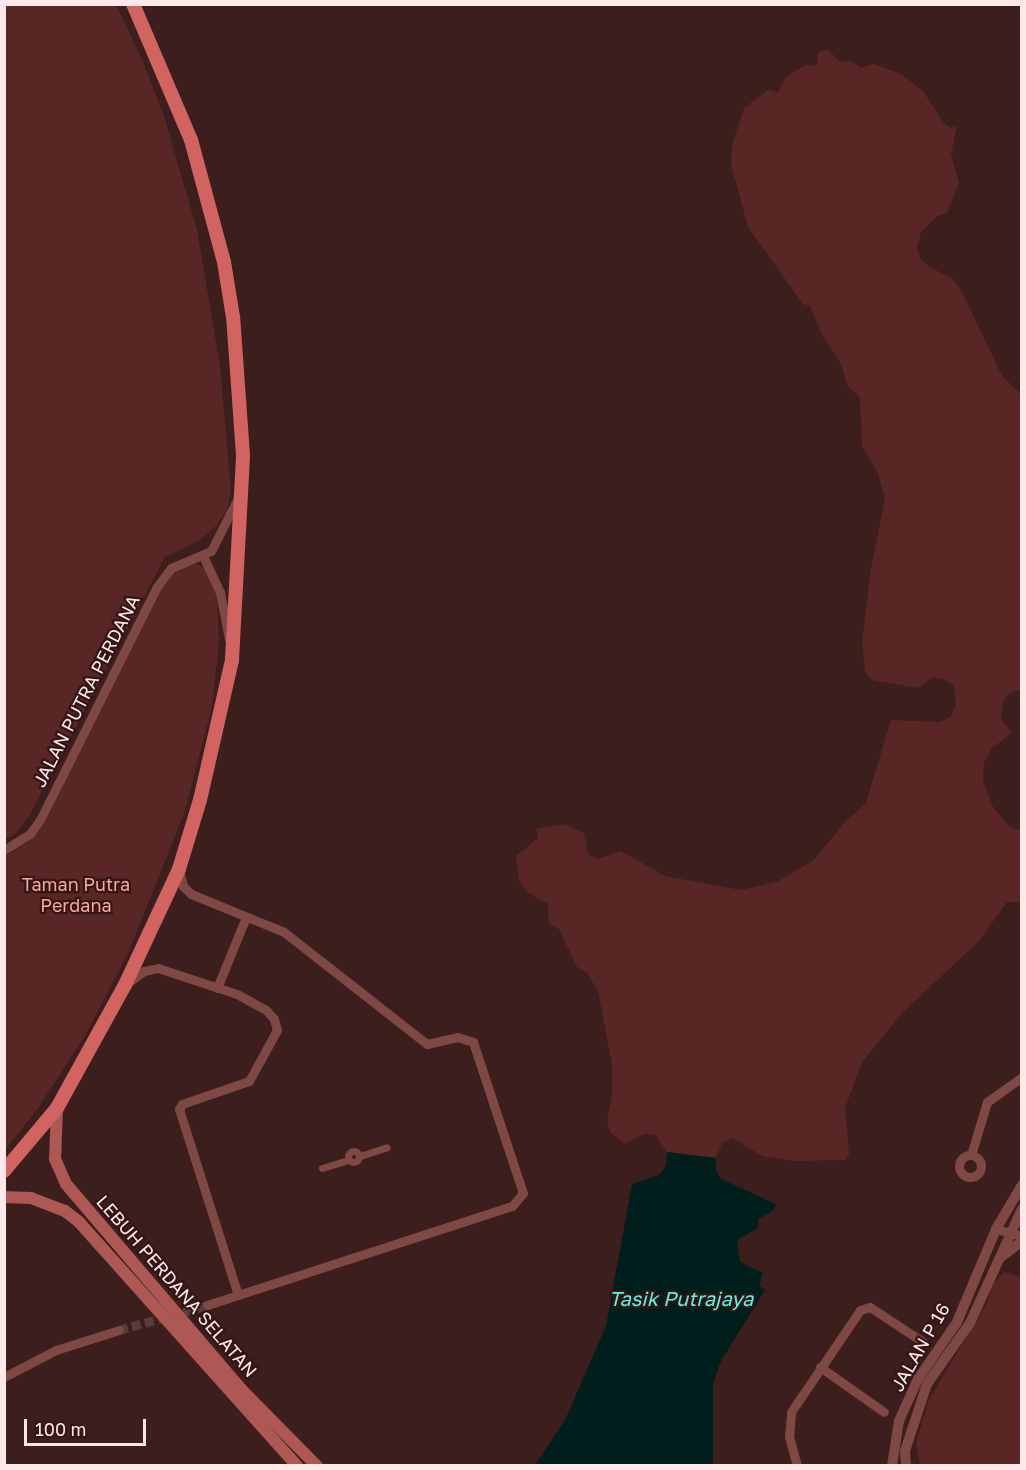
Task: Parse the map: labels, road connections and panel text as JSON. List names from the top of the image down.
{
  "streets": {
    "main road": ["LEBUH PERDANA SELATAN"],
    "street": ["JALAN PUTRA PERDANA", "JALAN P 16"]
  },
  "water": ["Tasik Putrajaya"],
  "parks": ["Taman Putra Perdana"],
  "scale_bar": "100 m"
}
